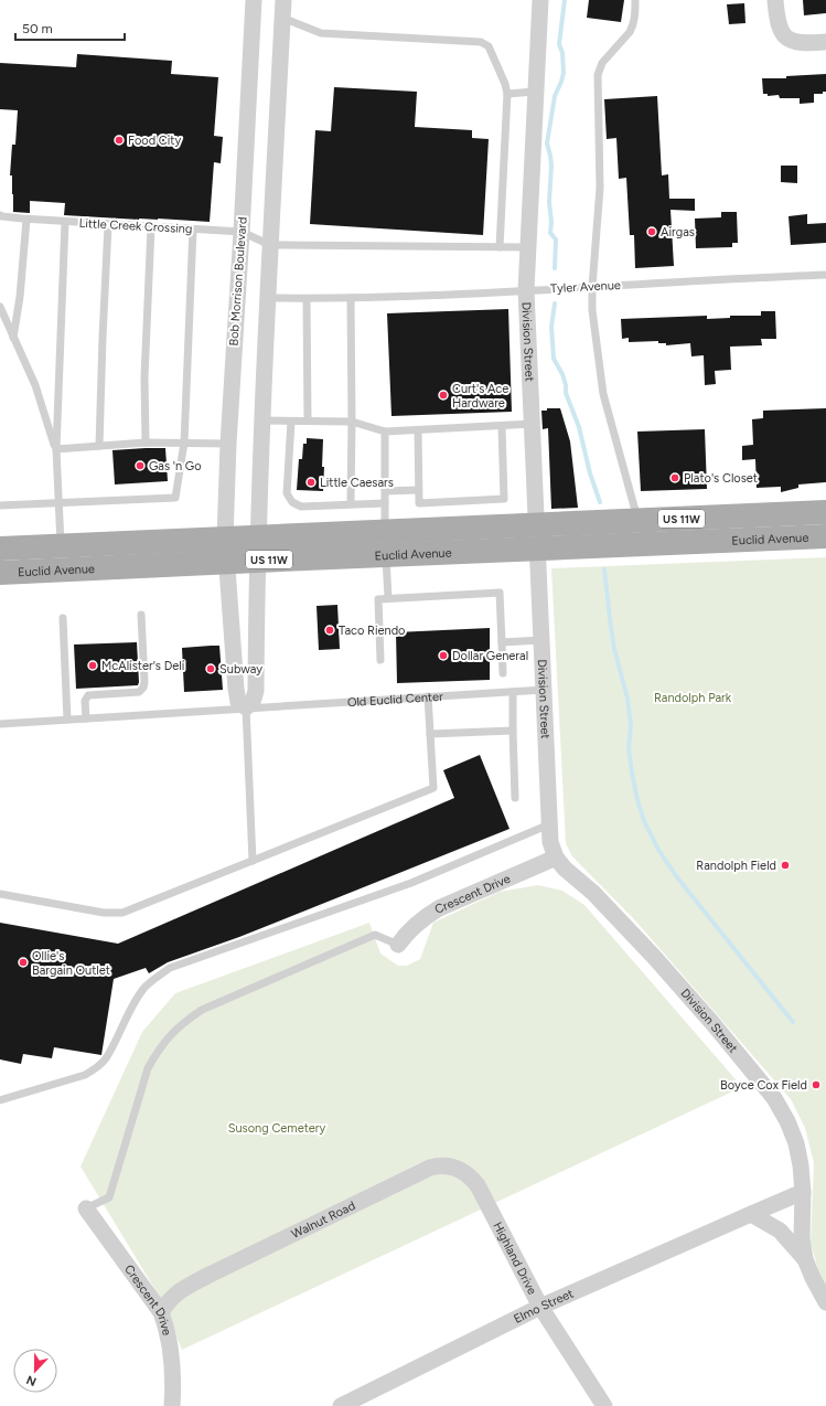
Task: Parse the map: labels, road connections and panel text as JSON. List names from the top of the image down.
{
  "streets": {
    "main road": ["US 11W", "Euclid Avenue"],
    "street": [
      "Bob Morrison Boulevard",
      "Division Street",
      "Crescent Drive",
      "Walnut Road",
      "Highland Drive",
      "Elmo Street"
    ],
    "lane": ["Little Creek Crossing", "Tyler Avenue", "Old Euclid Center"]
  },
  "crossings": [
    ["Little Creek Crossing", "Bob Morrison Boulevard"],
    ["Bob Morrison Boulevard", "Euclid Avenue"],
    ["Tyler Avenue", "Division Street"],
    ["Division Street", "Euclid Avenue"],
    ["Division Street", "Old Euclid Center"],
    ["Division Street", "Crescent Drive"],
    ["Division Street", "Elmo Street"],
    ["Crescent Drive", "Walnut Road"],
    ["Walnut Road", "Highland Drive"],
    ["Highland Drive", "Elmo Street"]
  ],
  "parks": ["Randolph Park", "Susong Cemetery"],
  "places": [
    "Food City",
    "Airgas",
    "Curt's Ace Hardware",
    "Gas 'n Go",
    "Plato's Closet",
    "Little Caesars",
    "Taco Riendo",
    "Dollar General",
    "McAlister's Deli",
    "Subway",
    "Randolph Field",
    "Ollie's Bargain Outlet",
    "Boyce Cox Field"
  ],
  "scale_bar": "50 m",
  "north": "bottom"
}
